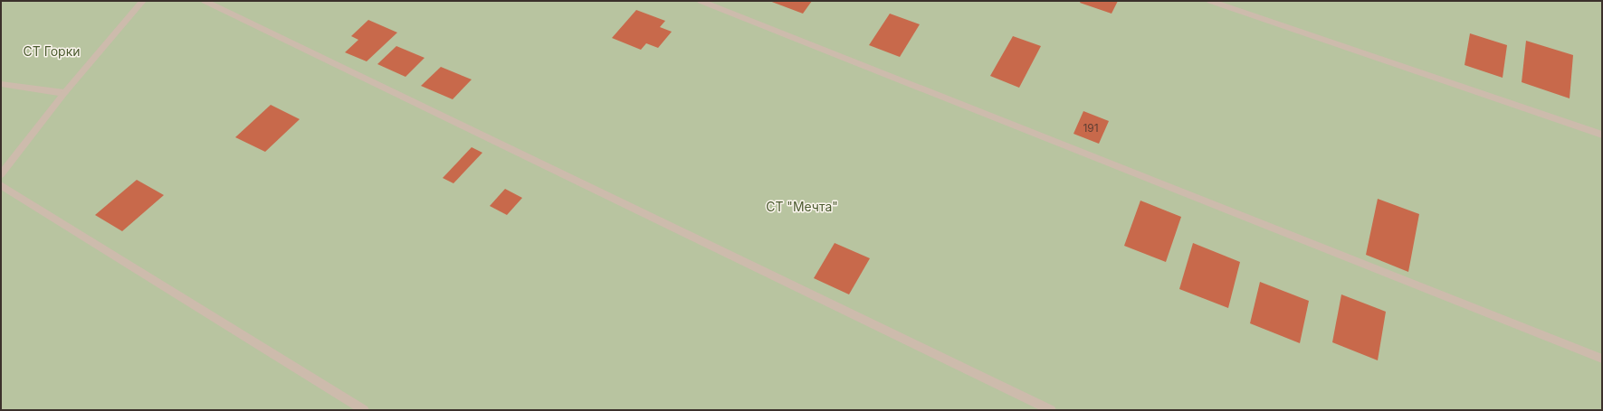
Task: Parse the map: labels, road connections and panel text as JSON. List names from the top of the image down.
{
  "parks": ["СТ Горки", "СТ \"Мечта\""],
  "house_numbers": ["191"]
}
